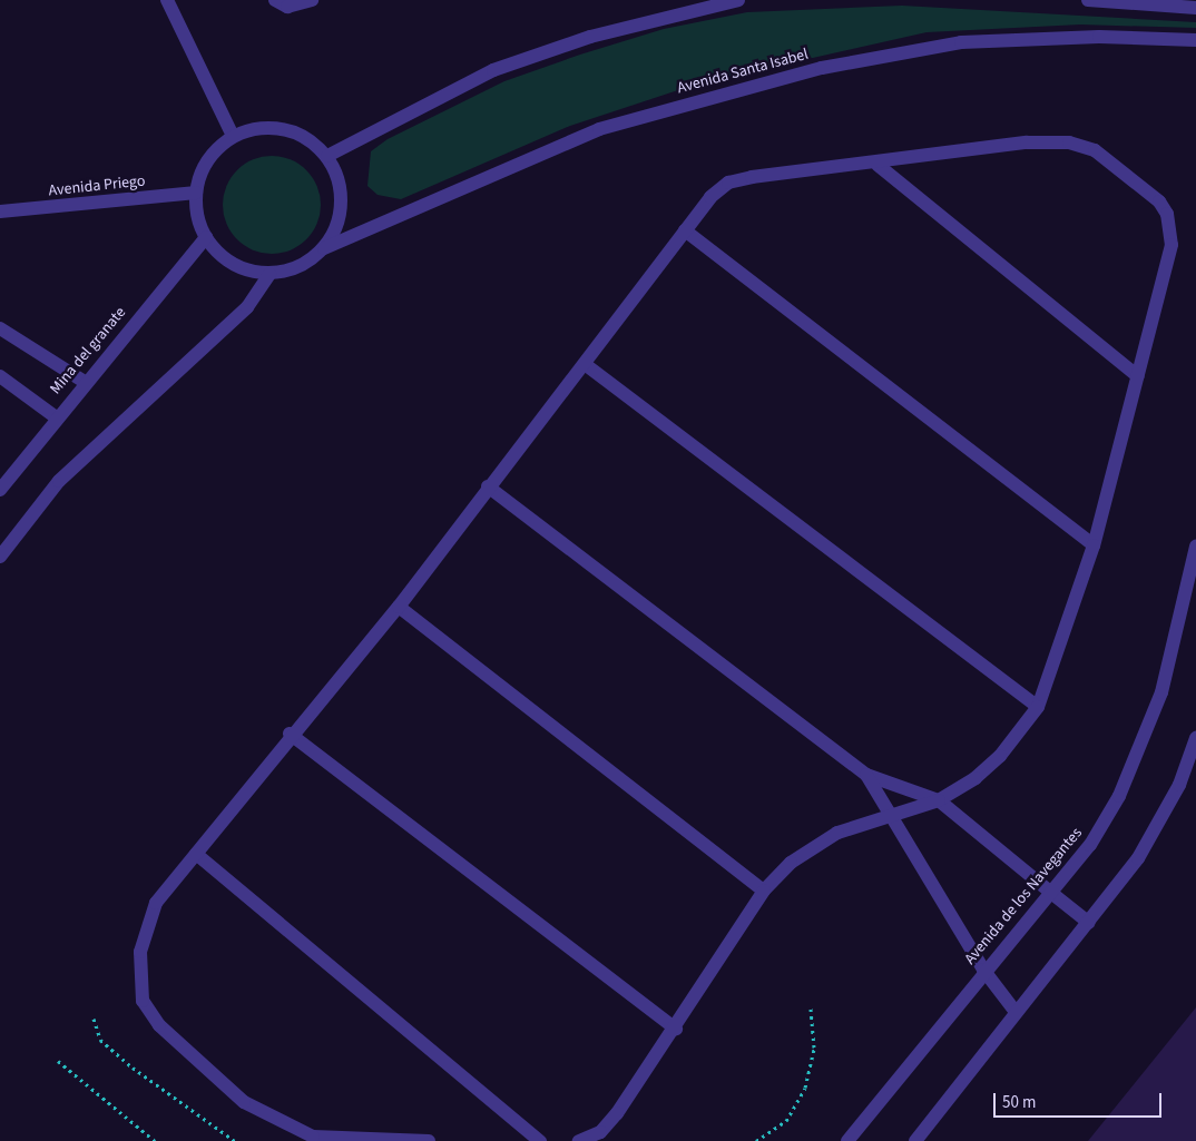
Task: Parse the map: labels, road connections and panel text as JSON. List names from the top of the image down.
{
  "streets": {
    "street": [
      "Avenida Santa Isabel",
      "Avenida Priego",
      "Mina del granate",
      "Avenida de los Navegantes"
    ]
  },
  "crossings": [
    ["Avenida Santa Isabel", "Avenida Priego"],
    ["Avenida Santa Isabel", "Mina del granate"],
    ["Avenida Priego", "Mina del granate"]
  ],
  "scale_bar": "50 m"
}
